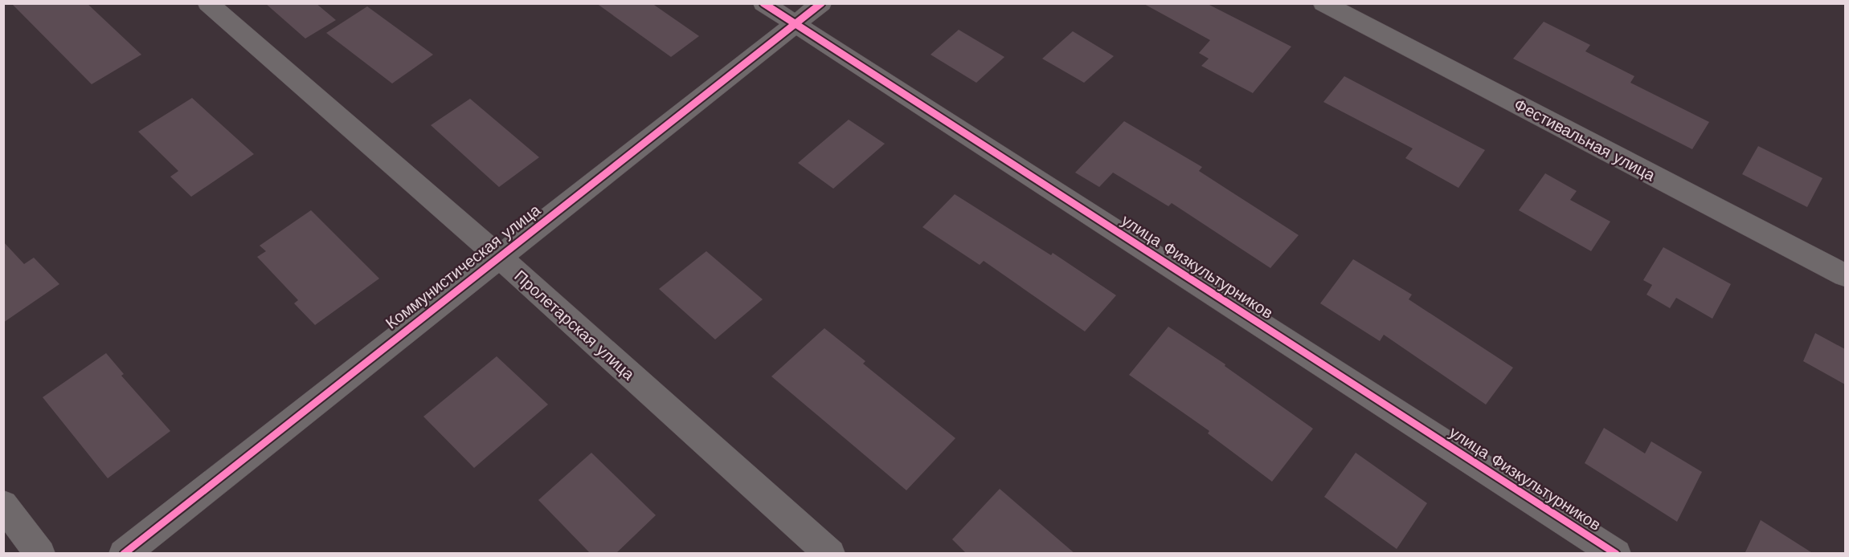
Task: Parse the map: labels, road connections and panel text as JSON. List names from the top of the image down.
{
  "streets": {
    "street": [
      "Фестивальная улица",
      "Коммунистическая улица",
      "улица Физкультурников",
      "Пролетарская улица"
    ]
  },
  "crossings": [
    ["Коммунистическая улица", "улица Физкультурников"],
    ["Коммунистическая улица", "Пролетарская улица"]
  ]
}
